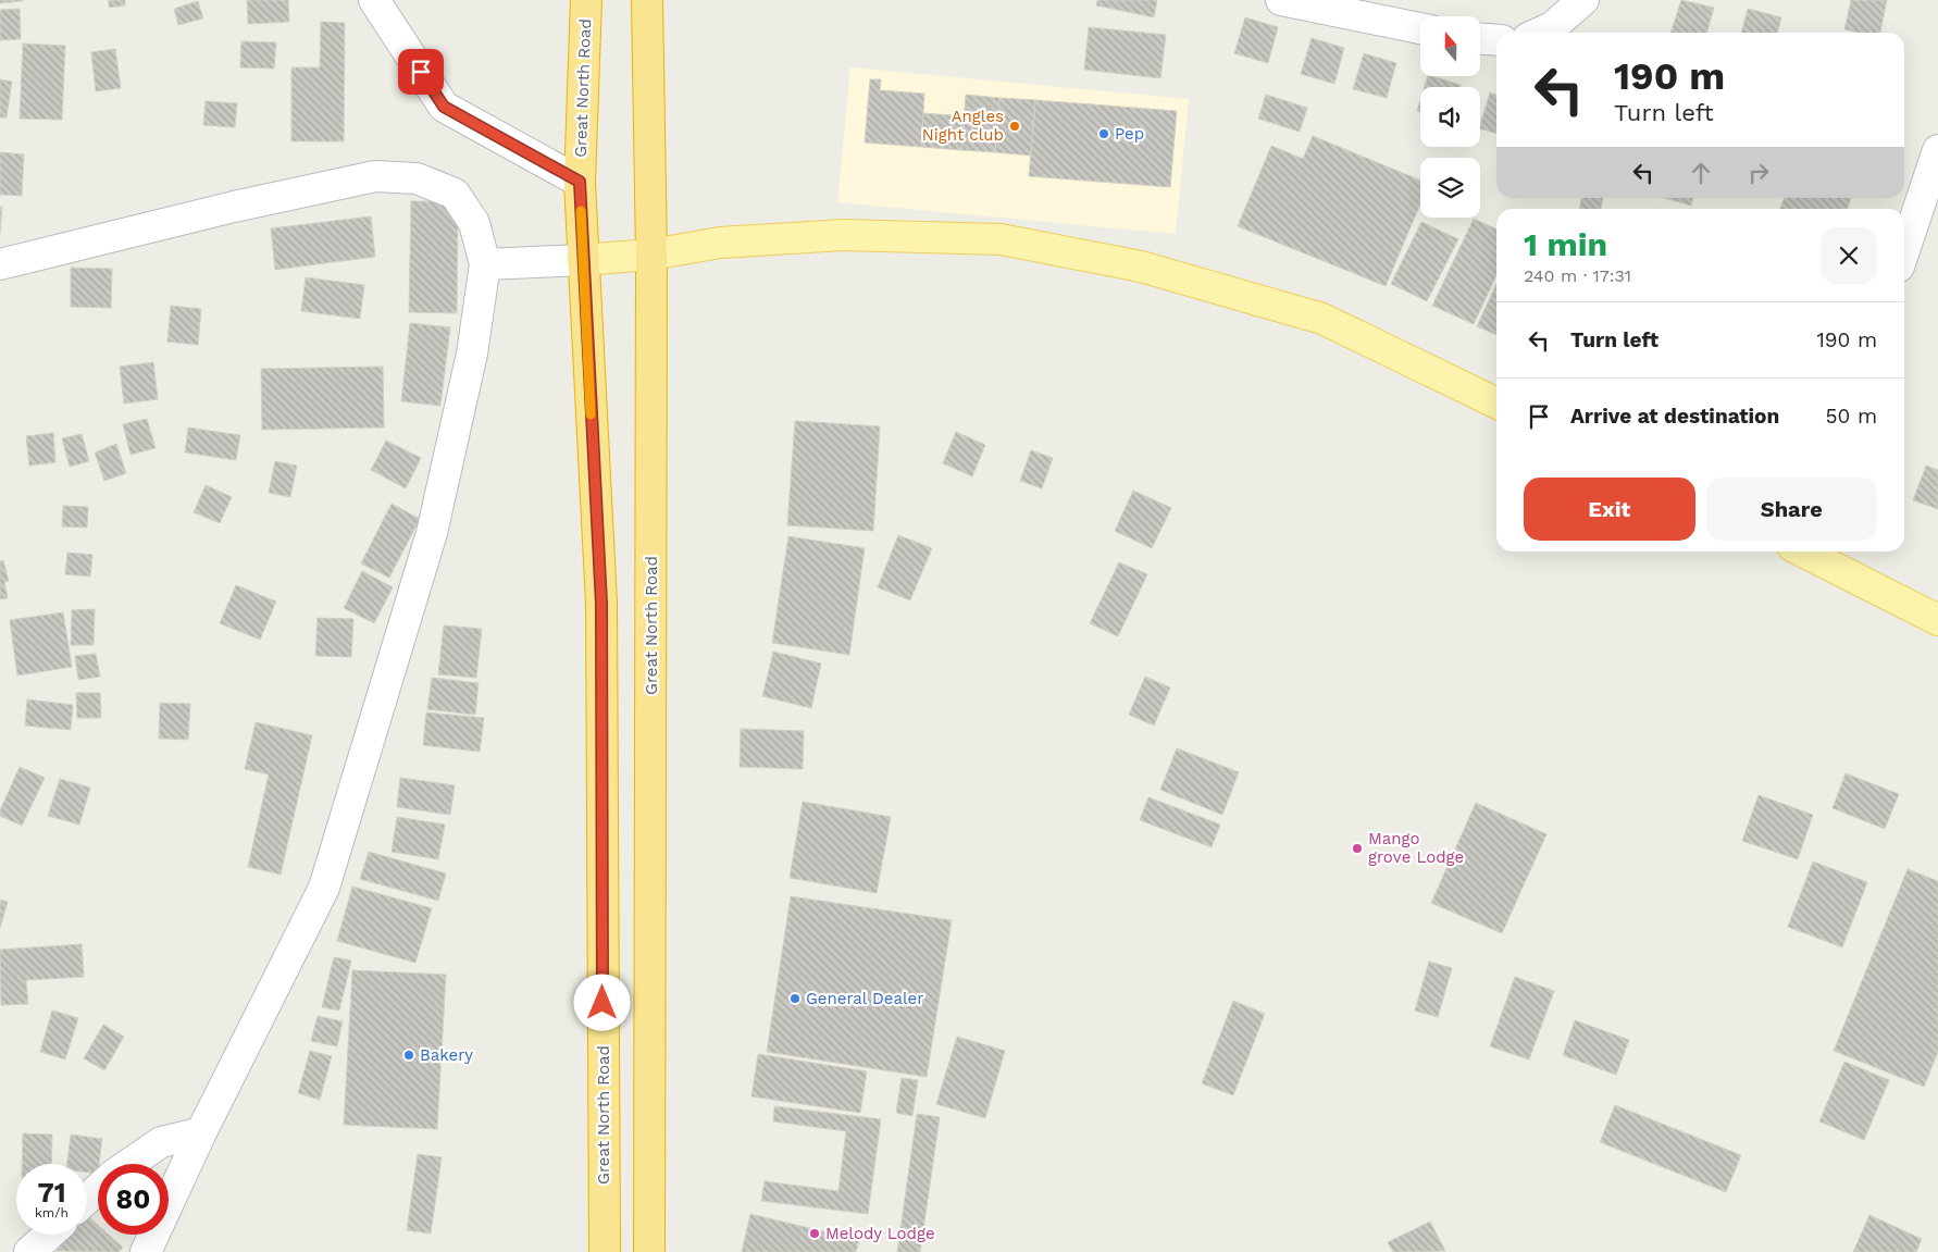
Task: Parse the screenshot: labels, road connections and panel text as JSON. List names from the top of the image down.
{
  "streets": {
    "highway": ["Great North Road"]
  },
  "places": [
    "Angles Night club",
    "Pep",
    "Mango grove Lodge",
    "General Dealer",
    "Bakery",
    "Melody Lodge"
  ],
  "north": "top",
  "page": {
    "turn": ["190 m", "Turn left"],
    "heading": ["1 min", "240 m · 17:31"],
    "list": [
      {
        "name": "Turn left",
        "value": "190 m"
      },
      {
        "name": "Arrive at destination",
        "value": "50 m"
      }
    ],
    "buttons": ["Exit", "Share"],
    "speed": "71 km/h",
    "limit": "80"
  }
}
